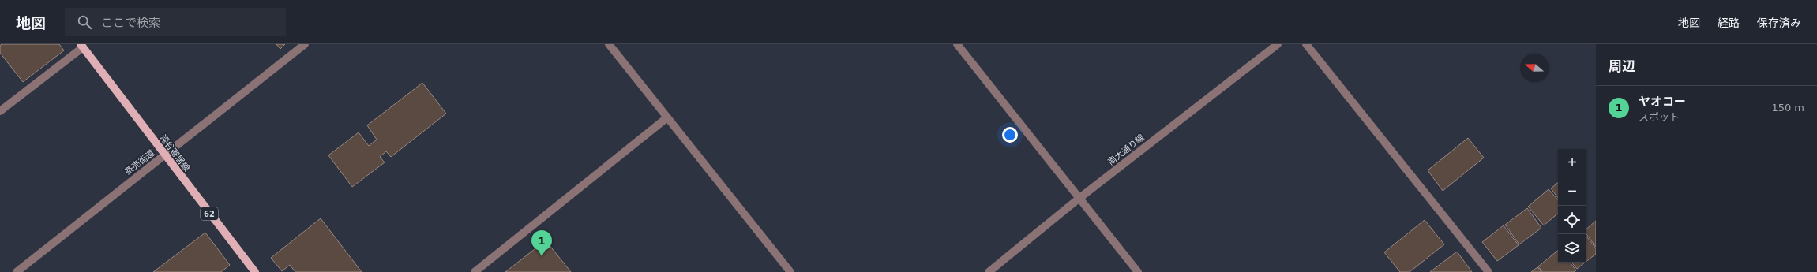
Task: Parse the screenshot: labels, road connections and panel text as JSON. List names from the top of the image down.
{
  "streets": {
    "main road": ["深谷寄居線", "62"],
    "street": ["南大通り線", "茶売街道"]
  },
  "crossings": [
    ["深谷寄居線", "茶売街道"]
  ],
  "north": "left",
  "page": {
    "header": "地図",
    "search": "ここで検索",
    "nav": ["地図", "経路", "保存済み"],
    "heading": "周辺",
    "list": [
      {
        "mark": "1",
        "name": "ヤオコー",
        "note": "スポット",
        "value": "150 m"
      }
    ],
    "map_buttons": ["+", "−"],
    "pins": "1"
  }
}
